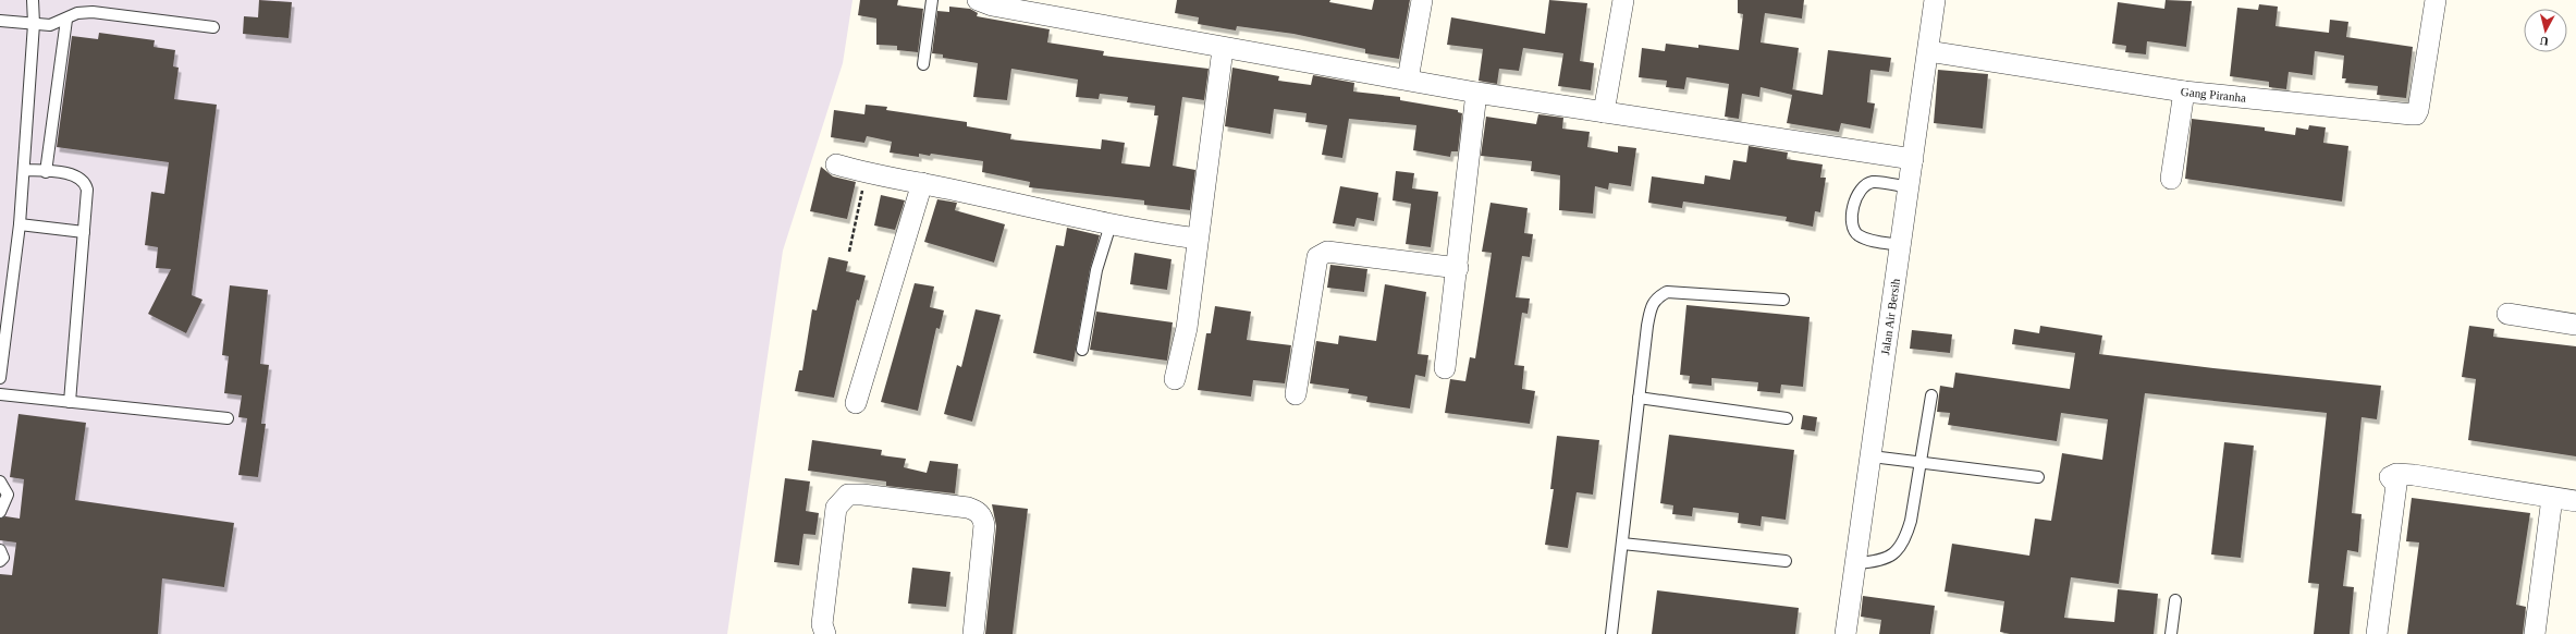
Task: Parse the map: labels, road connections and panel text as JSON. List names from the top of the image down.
{
  "streets": {
    "street": ["Gang Piranha", "Jalan Air Bersih"]
  },
  "crossings": [
    ["Gang Piranha", "Jalan Air Bersih"]
  ],
  "north": "bottom"
}
